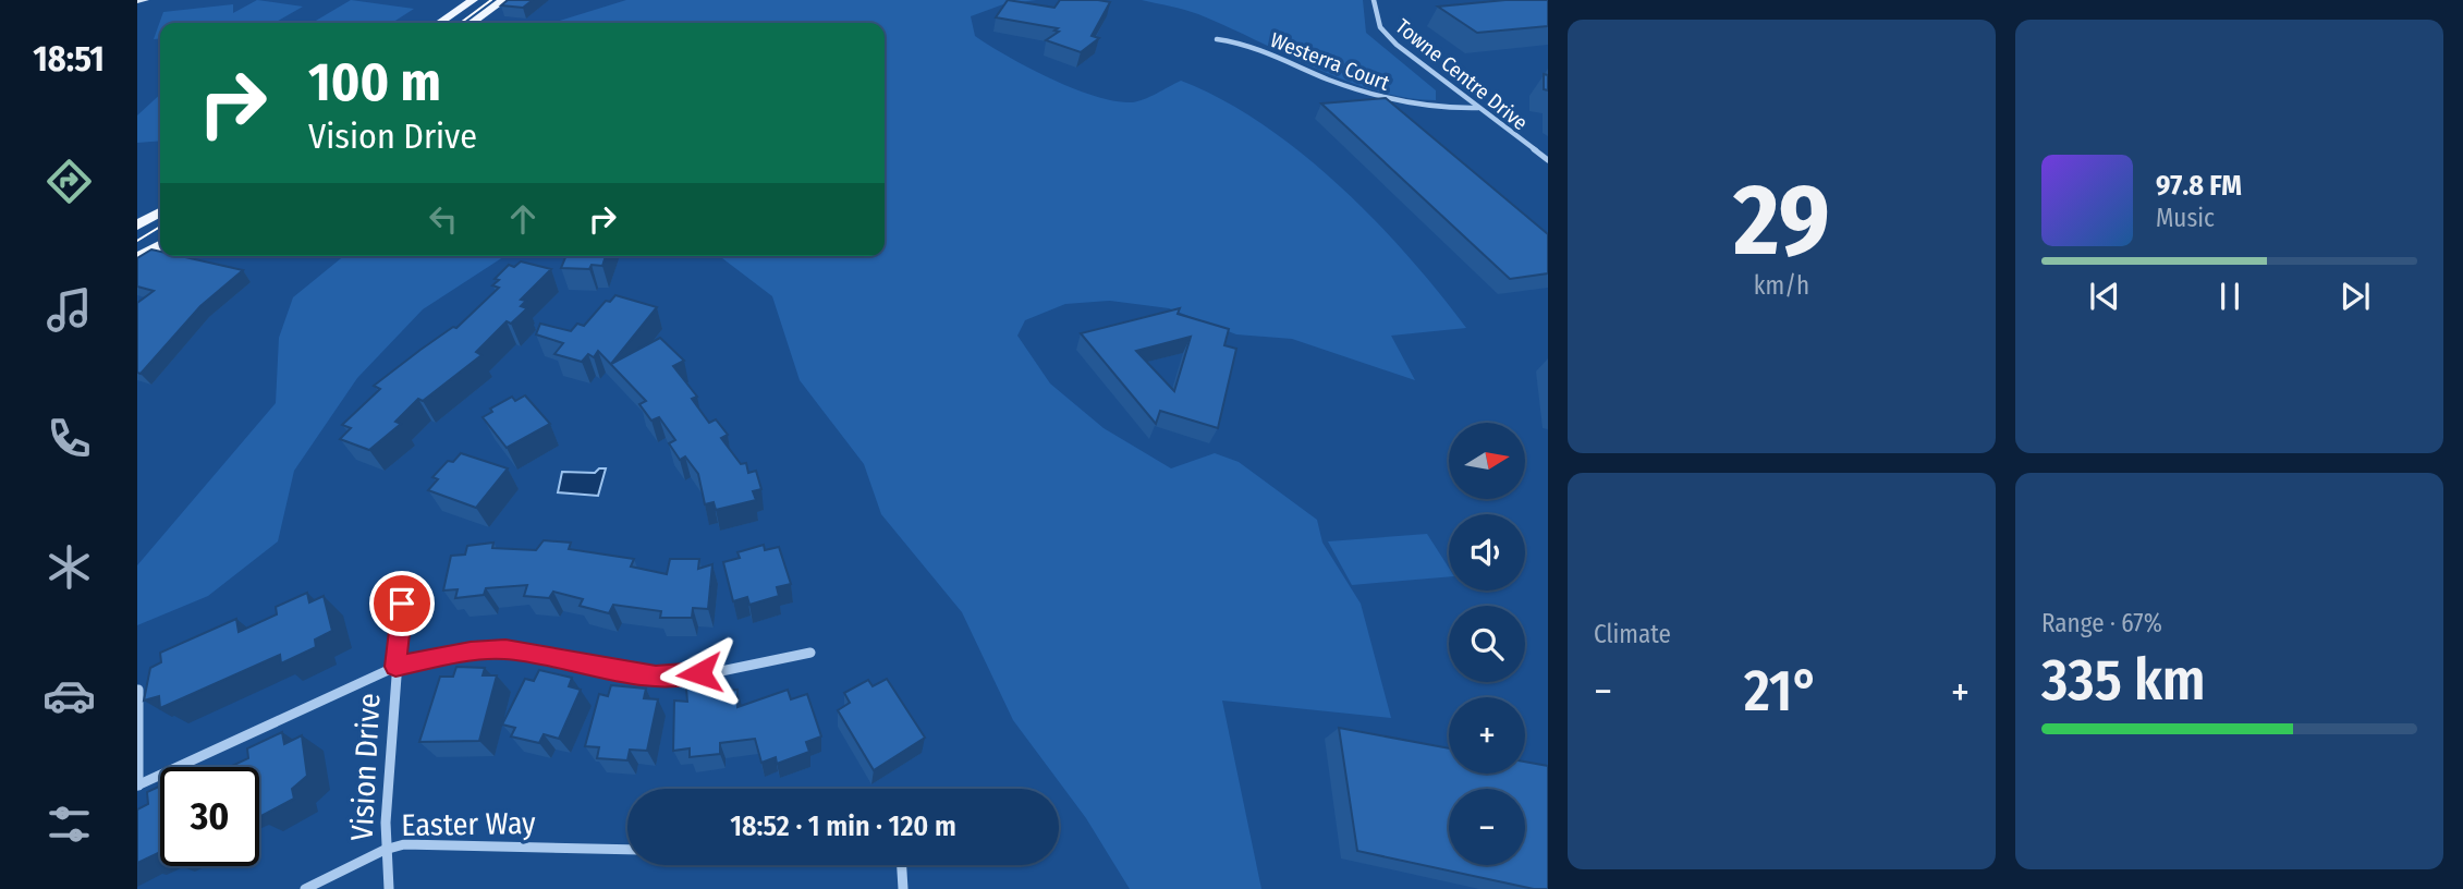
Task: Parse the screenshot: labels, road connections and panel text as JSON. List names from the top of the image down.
{
  "streets": {
    "street": [
      "Westerra Court",
      "Towne Centre Drive",
      "Vision Drive",
      "Easter Way"
    ]
  },
  "crossings": [
    ["Westerra Court", "Towne Centre Drive"],
    ["Vision Drive", "Easter Way"]
  ],
  "north": "right",
  "page": {
    "tabs": "18:51",
    "tile": [
      ["29", "km/h"],
      "Climate",
      ["Range · 67%", "335 km"]
    ],
    "turn": ["100 m", "Vision Drive"],
    "song": ["97.8 FM", "Music"],
    "map_buttons": ["+", "−"],
    "heat": ["−", "21°", "+"],
    "limit": "30",
    "trip": "18:52 · 1 min · 120 m"
  }
}
